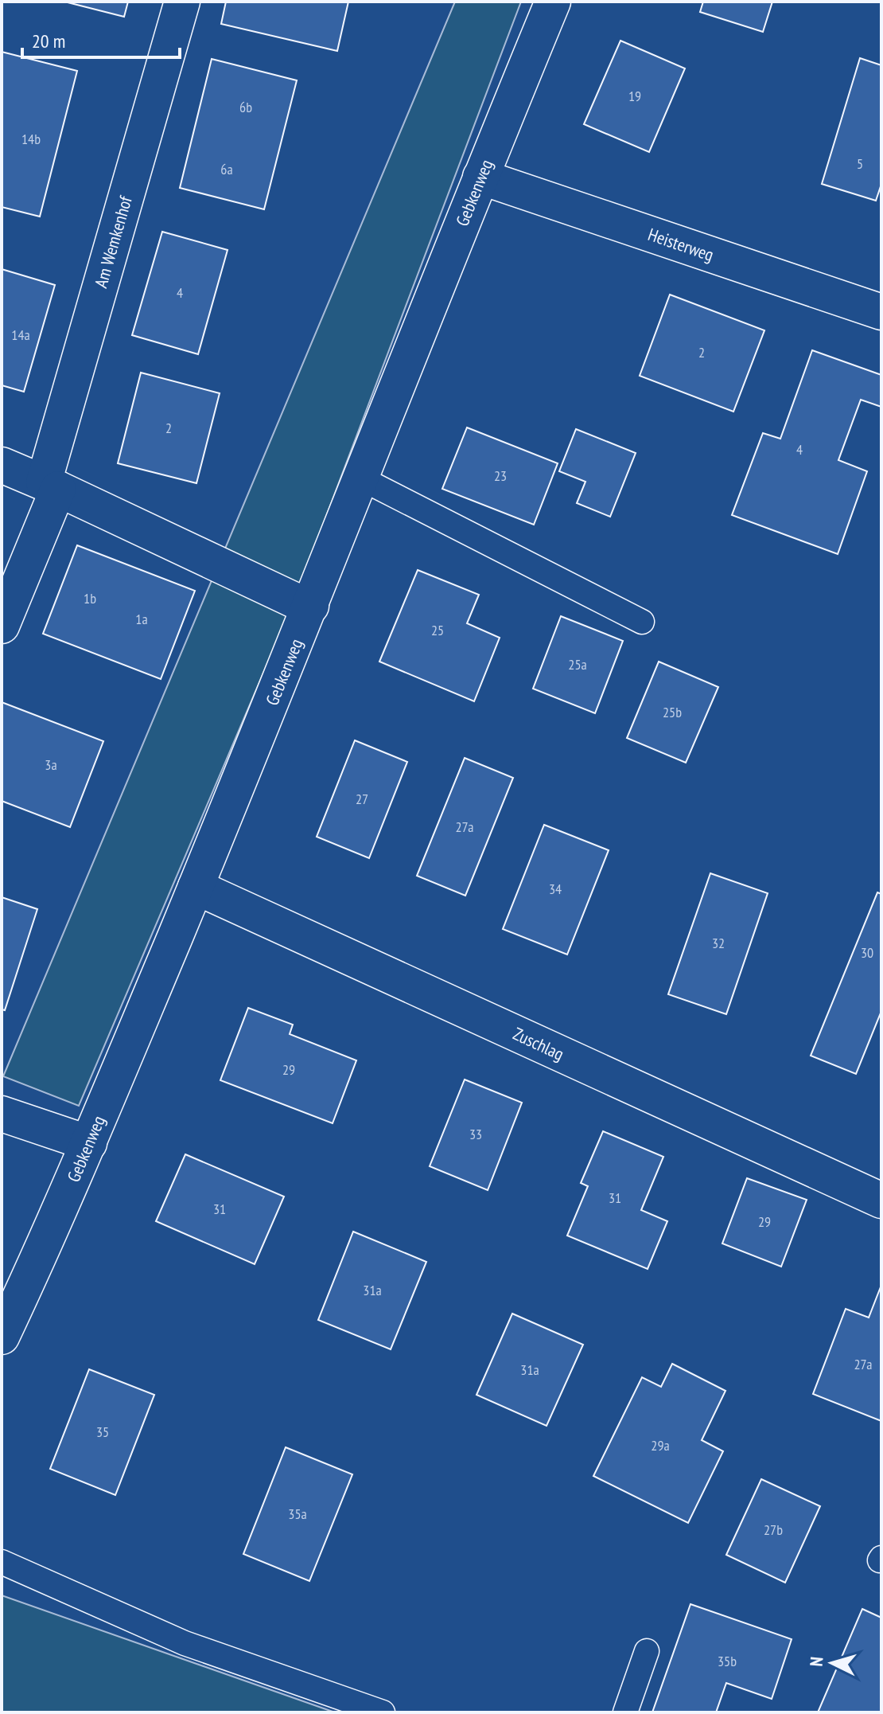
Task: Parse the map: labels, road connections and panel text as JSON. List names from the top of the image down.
{
  "streets": {
    "street": [
      "Gebkenweg",
      "Am Wemkenhof",
      "Heisterweg",
      "Zuschlag"
    ]
  },
  "crossings": [
    ["Gebkenweg", "Heisterweg"],
    ["Gebkenweg", "Zuschlag"]
  ],
  "house_numbers": [
    "19",
    "6b",
    "14b",
    "5",
    "6a",
    "4",
    "14a",
    "2",
    "2",
    "4",
    "23",
    "1b",
    "1a",
    "25",
    "25a",
    "25b",
    "3a",
    "27",
    "27a",
    "34",
    "32",
    "30",
    "29",
    "33",
    "31",
    "31",
    "29",
    "31a",
    "27a",
    "31a",
    "35",
    "29a",
    "35a",
    "27b",
    "35b"
  ],
  "scale_bar": "20 m",
  "north": "left"
}
